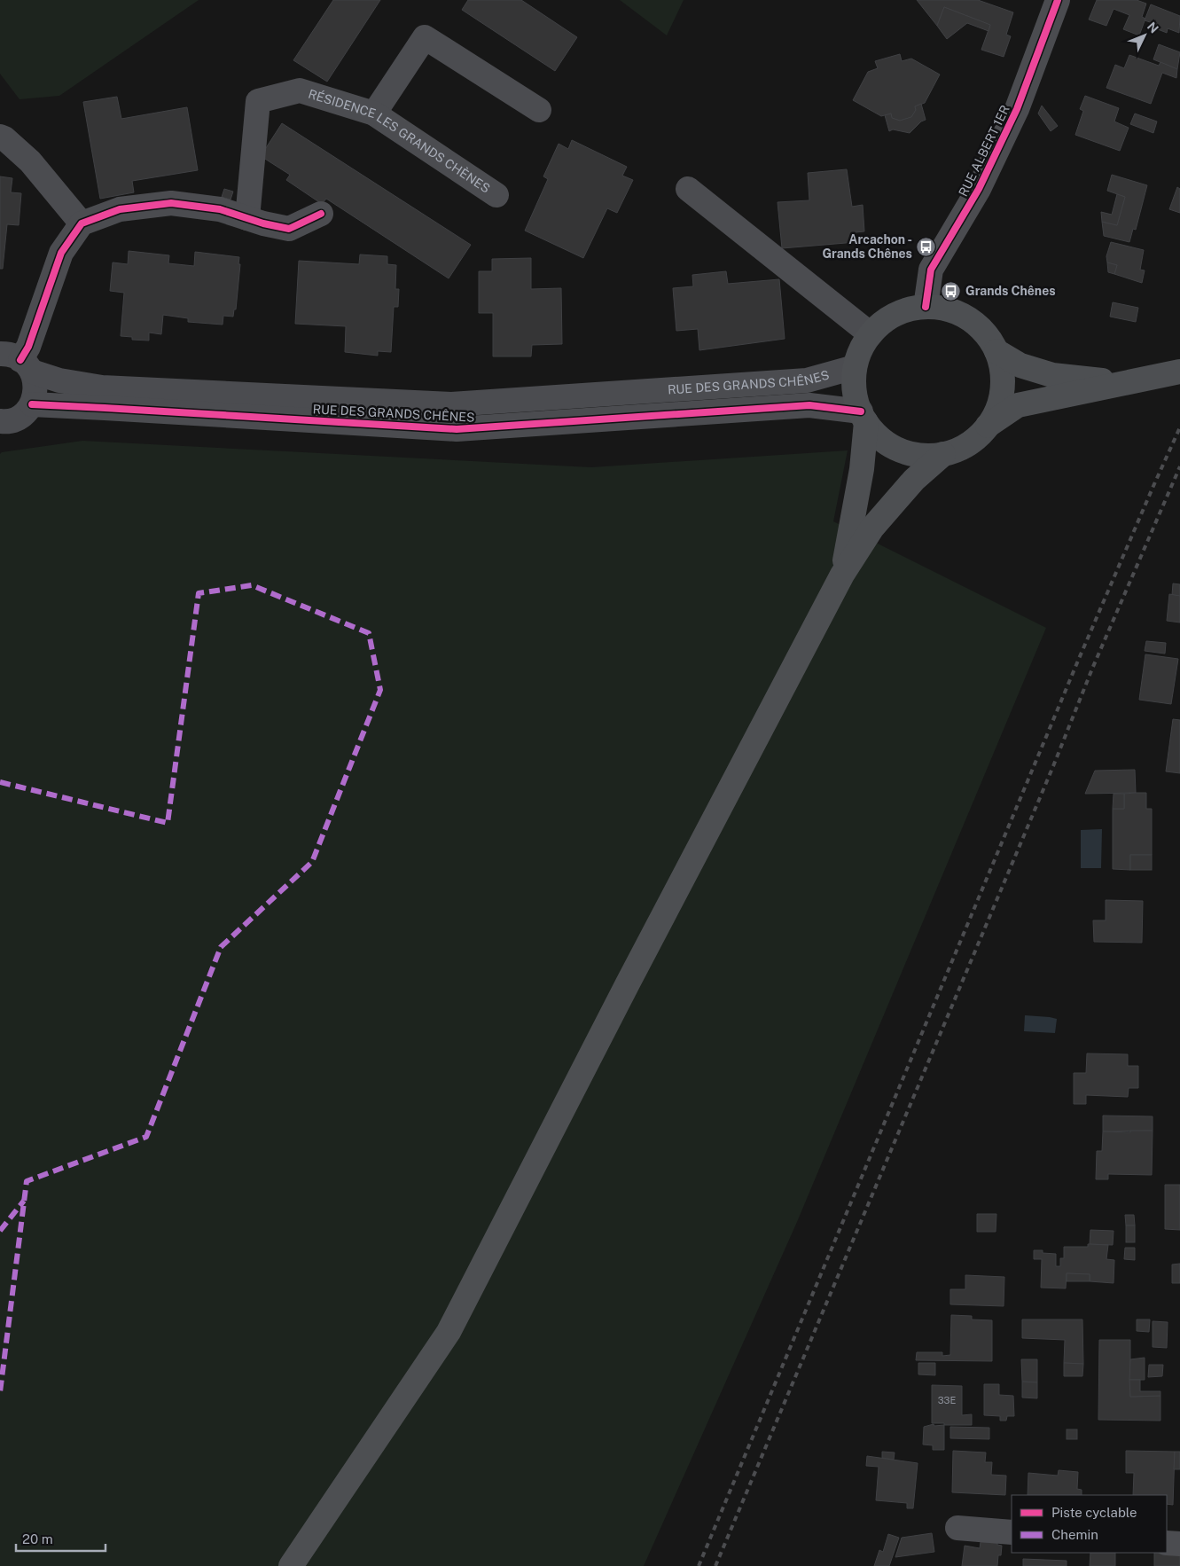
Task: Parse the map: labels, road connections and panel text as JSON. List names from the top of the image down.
{
  "streets": {
    "street": ["RÉSIDENCE LES GRANDS CHÈNES", "RUE ALBERT 1ER", "RUE DES GRANDS CHÊNES"]
  },
  "crossings": [
    ["RUE ALBERT 1ER", "RUE DES GRANDS CHÊNES"]
  ],
  "places": {
    "bus stop": ["Arcachon - Grands Chênes", "Grands Chênes"]
  },
  "house_numbers": ["33E"],
  "legend": ["Piste cyclable", "Chemin"],
  "scale_bar": "20 m",
  "north": "top right"
}
